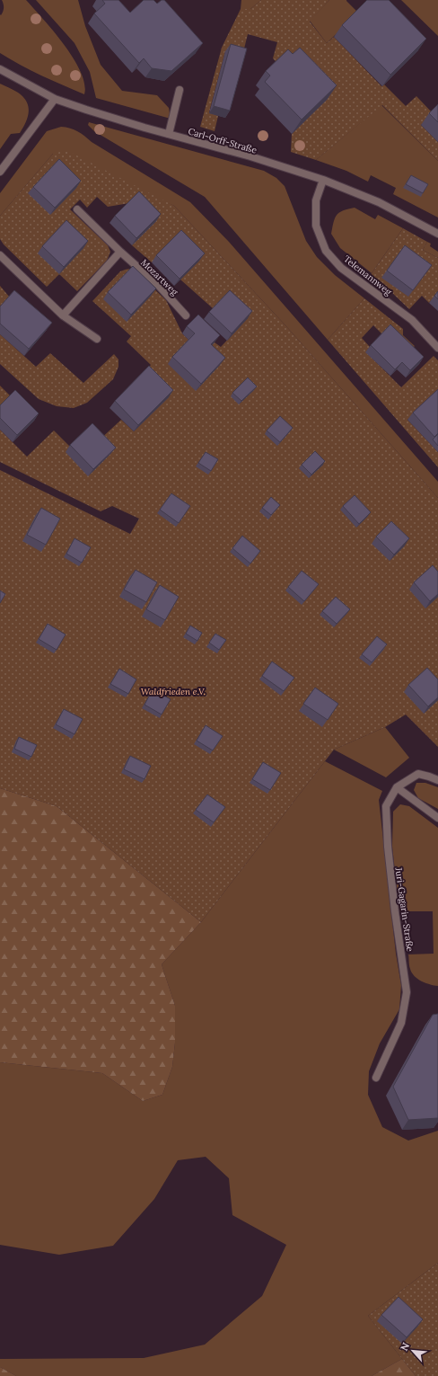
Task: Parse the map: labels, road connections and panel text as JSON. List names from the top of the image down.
{
  "streets": {
    "street": [
      "Carl-Orff-Straße",
      "Telemannweg",
      "Mozartweg",
      "Juri-Gagarin-Straße"
    ]
  },
  "crossings": [
    ["Carl-Orff-Straße", "Telemannweg"]
  ],
  "parks": ["Waldfrieden e.V."],
  "north": "top left"
}
